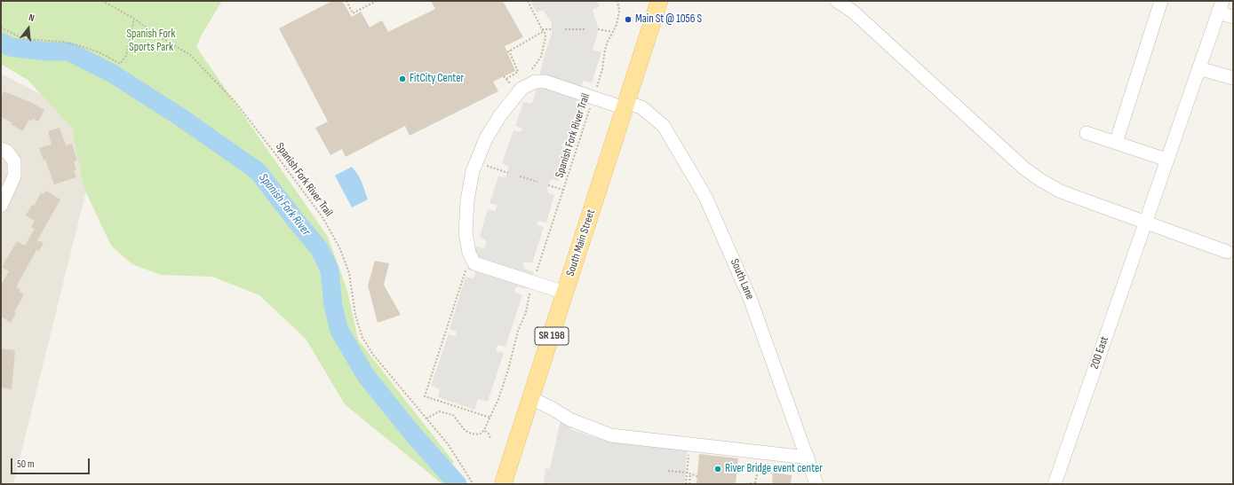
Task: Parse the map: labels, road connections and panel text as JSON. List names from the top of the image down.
{
  "streets": {
    "main road": ["South Main Street", "SR 198"],
    "street": ["South Lane", "200 East"],
    "path": ["Spanish Fork River Trail"]
  },
  "crossings": [
    ["Spanish Fork River Trail", "South Lane"],
    ["South Main Street", "South Lane"]
  ],
  "water": ["Spanish Fork River"],
  "parks": ["Spanish Fork Sports Park"],
  "places": ["Main St @ 1056 S", "FitCity Center", "River Bridge event center"],
  "scale_bar": "50 m",
  "north": "top"
}
